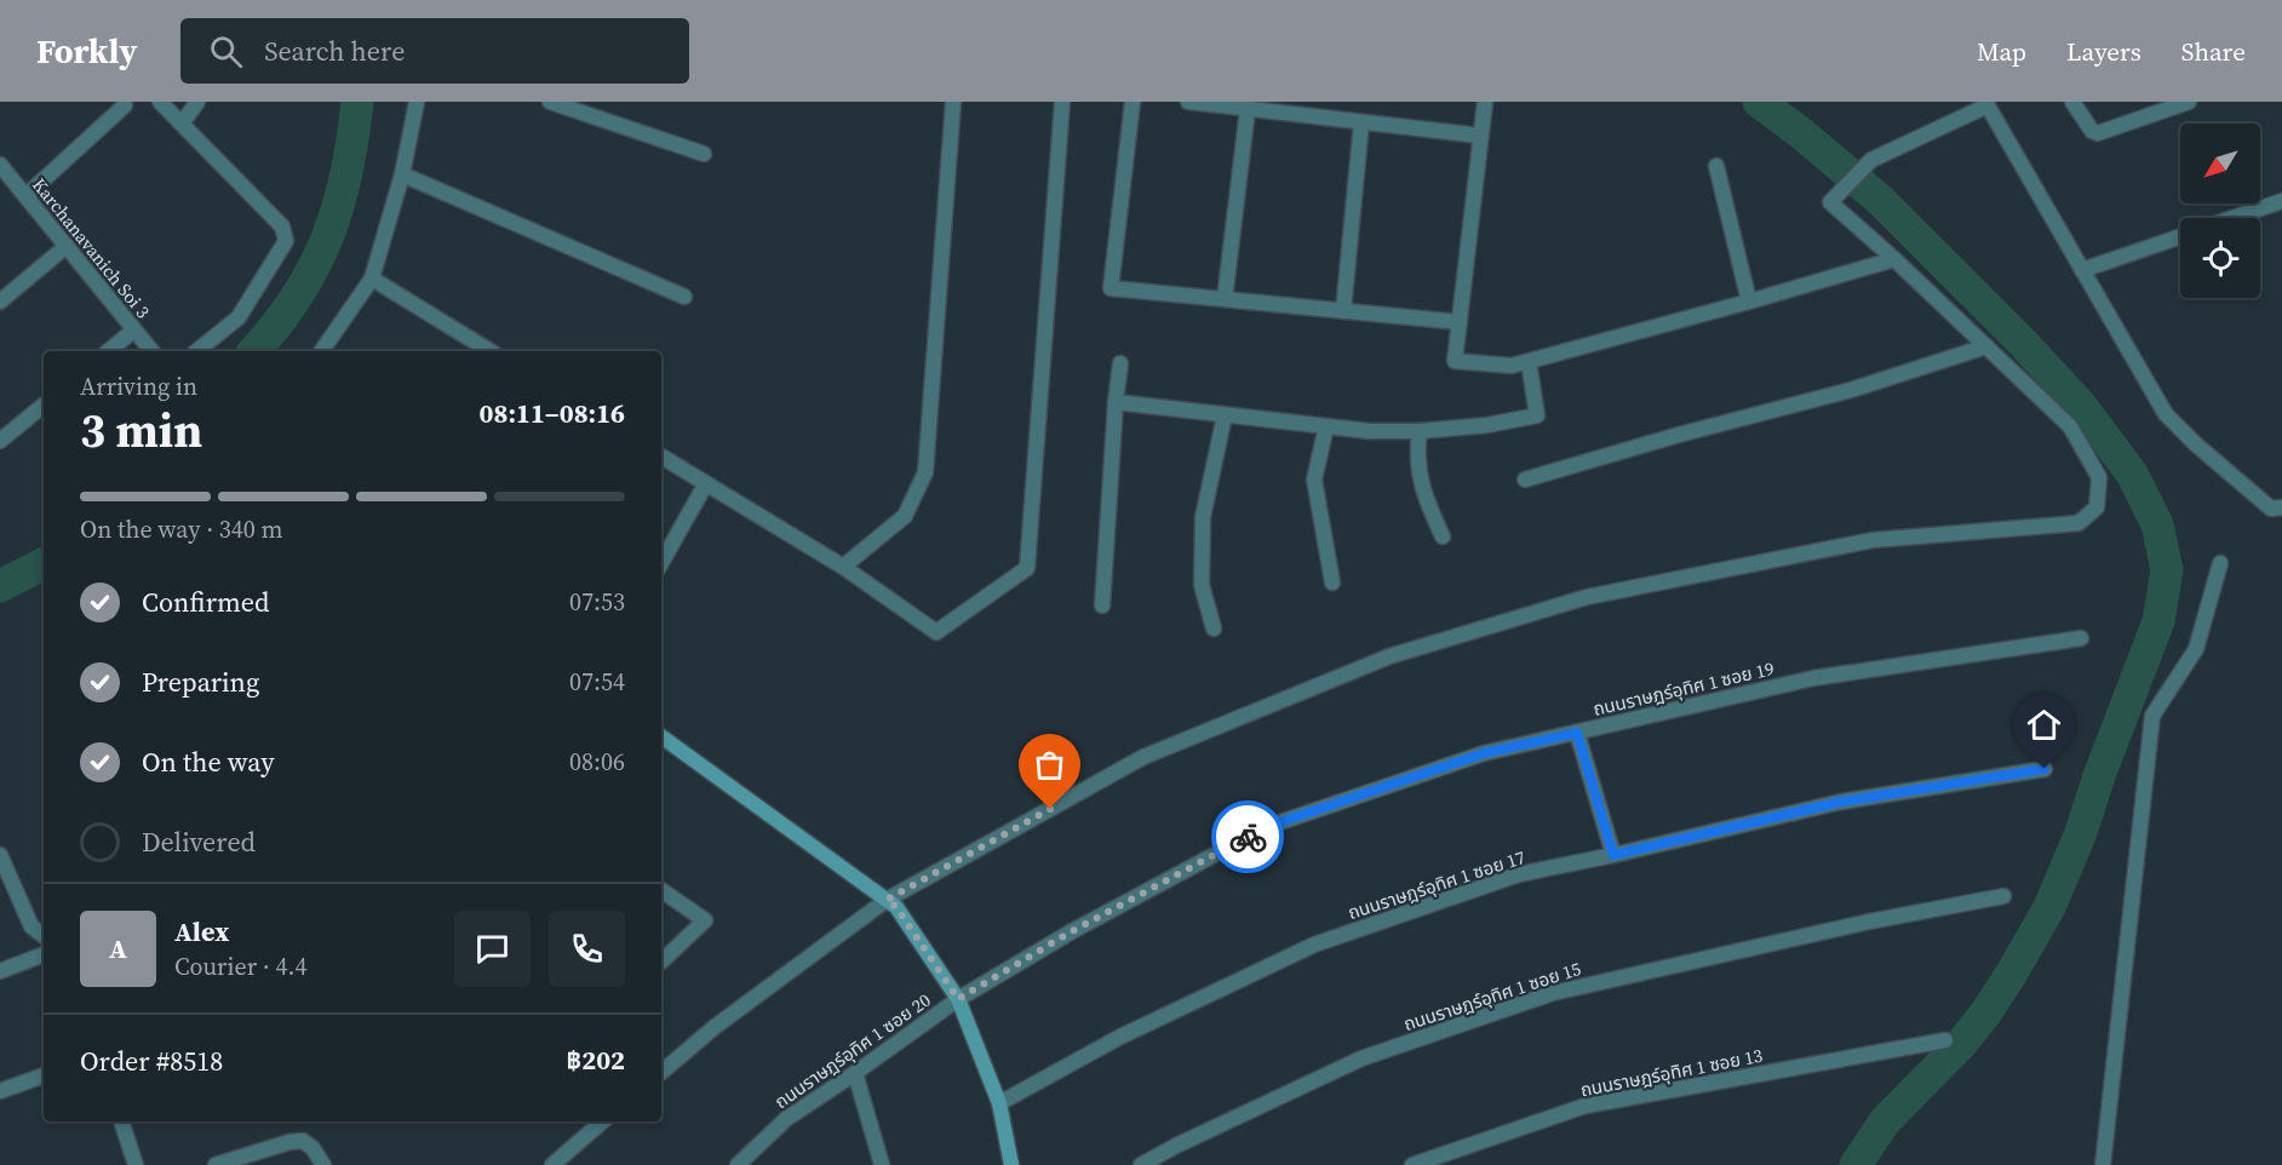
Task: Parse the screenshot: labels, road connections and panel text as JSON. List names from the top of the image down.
{
  "streets": {
    "street": [
      "Karchanavanich Soi 3",
      "ถนนราษฎร์อุทิศ 1 ซอย 19",
      "ถนนราษฎร์อุทิศ 1 ซอย 17",
      "ถนนราษฎร์อุทิศ 1 ซอย 15",
      "ถนนราษฎร์อุทิศ 1 ซอย 20",
      "ถนนราษฎร์อุทิศ 1 ซอย 13"
    ]
  },
  "crossings": [
    ["ถนนราษฎร์อุทิศ 1 ซอย 19", "ถนนราษฎร์อุทิศ 1 ซอย 20"]
  ],
  "north": "bottom left",
  "page": {
    "header": "Forkly",
    "search": "Search here",
    "nav": ["Map", "Layers", "Share"],
    "heading": ["3 min", "Arriving in", "08:11–08:16"],
    "panel": [
      "Alex",
      "Courier · 4.4",
      "Order #8518",
      "฿202"
    ],
    "bar": "On the way · 340 m",
    "list": [
      ["Confirmed", "07:53"],
      ["Preparing", "07:54"],
      ["On the way", "08:06"],
      "Delivered"
    ],
    "round": "A"
  }
}
